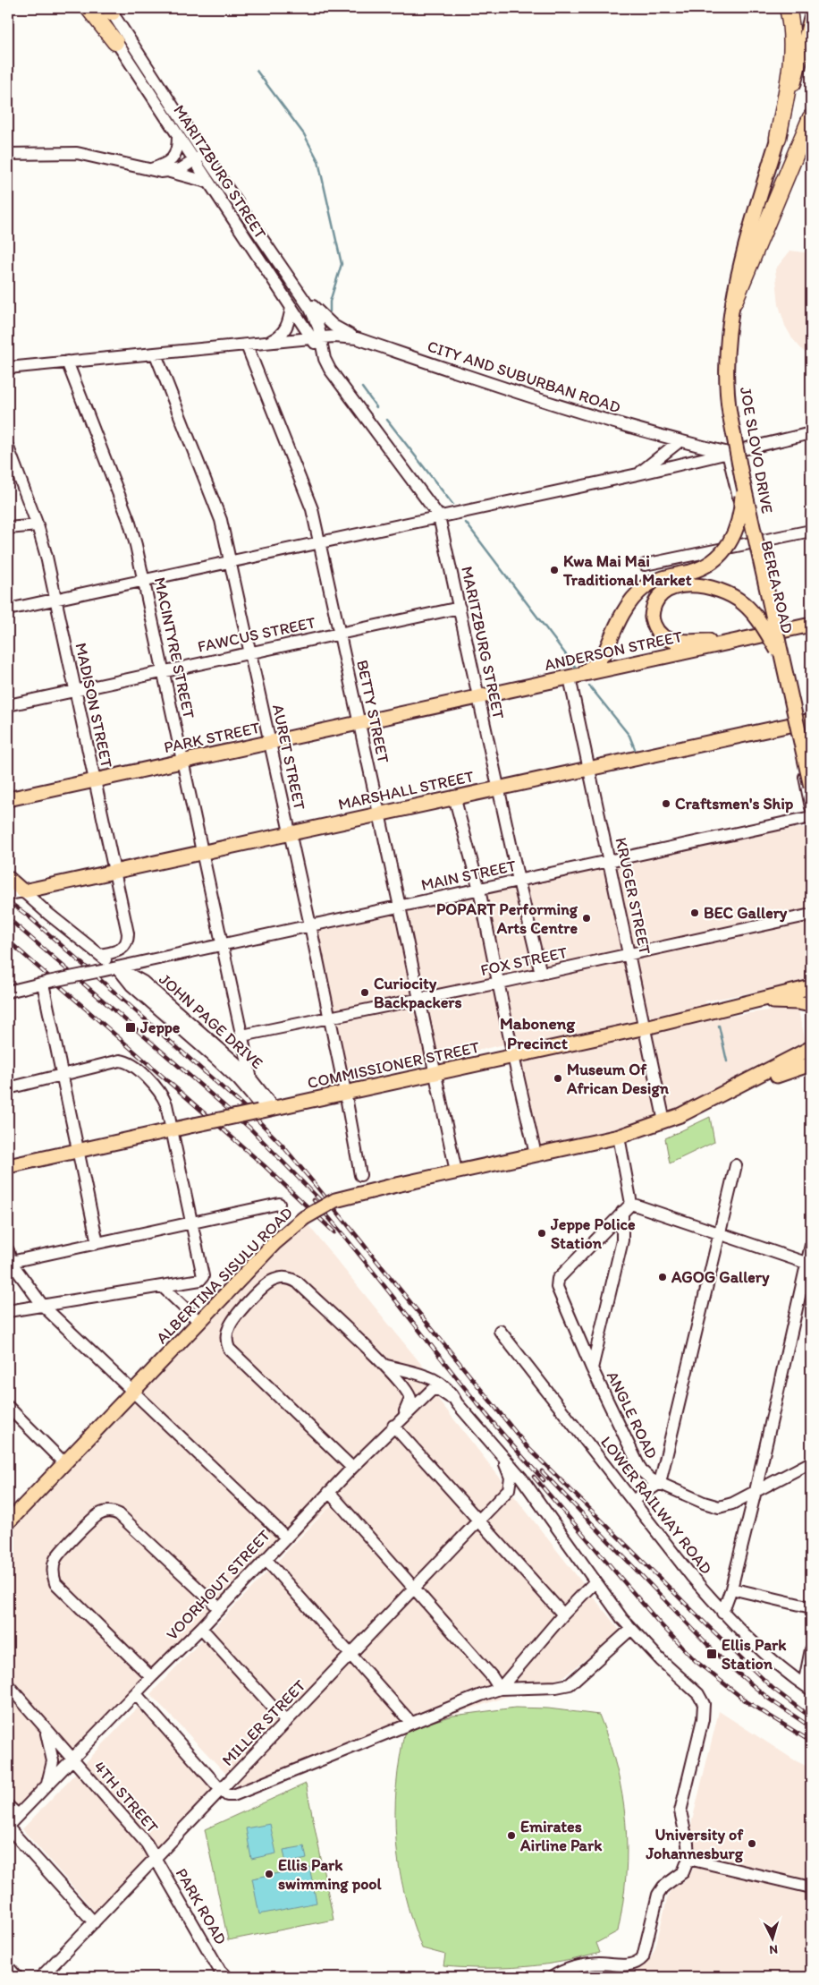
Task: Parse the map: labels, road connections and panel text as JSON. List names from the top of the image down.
{
  "streets": {
    "main road": [
      "JOE SLOVO DRIVE",
      "ANDERSON STREET",
      "PARK STREET",
      "MARSHALL STREET",
      "JOHN PAGE DRIVE",
      "COMMISSIONER STREET",
      "ALBERTINA SISULU ROAD"
    ],
    "street": [
      "MARITZBURG STREET",
      "CITY AND SUBURBAN ROAD",
      "BEREA ROAD",
      "FAWCUS STREET",
      "MACINTYRE STREET",
      "MADISON STREET",
      "BETTY STREET",
      "AURET STREET",
      "MAIN STREET",
      "KRUGER STREET",
      "FOX STREET",
      "ANGLE ROAD",
      "LOWER RAILWAY ROAD",
      "VOORHOUT STREET",
      "MILLER STREET",
      "4TH STREET",
      "PARK ROAD"
    ]
  },
  "crossings": [
    ["MARITZBURG STREET", "CITY AND SUBURBAN ROAD"],
    ["MARITZBURG STREET", "FAWCUS STREET"],
    ["MARITZBURG STREET", "ANDERSON STREET"],
    ["MARITZBURG STREET", "MARSHALL STREET"],
    ["MARITZBURG STREET", "MAIN STREET"],
    ["MARITZBURG STREET", "FOX STREET"],
    ["CITY AND SUBURBAN ROAD", "BEREA ROAD"],
    ["CITY AND SUBURBAN ROAD", "MACINTYRE STREET"],
    ["CITY AND SUBURBAN ROAD", "BETTY STREET"],
    ["CITY AND SUBURBAN ROAD", "AURET STREET"],
    ["BEREA ROAD", "ANDERSON STREET"],
    ["BEREA ROAD", "MARSHALL STREET"],
    ["FAWCUS STREET", "MACINTYRE STREET"],
    ["FAWCUS STREET", "MADISON STREET"],
    ["FAWCUS STREET", "BETTY STREET"],
    ["FAWCUS STREET", "AURET STREET"],
    ["MACINTYRE STREET", "PARK STREET"],
    ["MACINTYRE STREET", "MARSHALL STREET"],
    ["MACINTYRE STREET", "MAIN STREET"],
    ["MACINTYRE STREET", "FOX STREET"],
    ["MACINTYRE STREET", "JOHN PAGE DRIVE"],
    ["ANDERSON STREET", "PARK STREET"],
    ["ANDERSON STREET", "KRUGER STREET"],
    ["MADISON STREET", "PARK STREET"],
    ["MADISON STREET", "MARSHALL STREET"],
    ["MADISON STREET", "JOHN PAGE DRIVE"],
    ["BETTY STREET", "PARK STREET"],
    ["BETTY STREET", "MARSHALL STREET"],
    ["BETTY STREET", "MAIN STREET"],
    ["BETTY STREET", "FOX STREET"],
    ["BETTY STREET", "COMMISSIONER STREET"],
    ["BETTY STREET", "ALBERTINA SISULU ROAD"],
    ["PARK STREET", "AURET STREET"],
    ["AURET STREET", "MARSHALL STREET"],
    ["AURET STREET", "MAIN STREET"],
    ["AURET STREET", "FOX STREET"],
    ["AURET STREET", "COMMISSIONER STREET"],
    ["MARSHALL STREET", "KRUGER STREET"],
    ["MARSHALL STREET", "JOHN PAGE DRIVE"],
    ["MAIN STREET", "KRUGER STREET"],
    ["MAIN STREET", "JOHN PAGE DRIVE"],
    ["KRUGER STREET", "FOX STREET"],
    ["KRUGER STREET", "COMMISSIONER STREET"],
    ["KRUGER STREET", "ALBERTINA SISULU ROAD"],
    ["JOHN PAGE DRIVE", "COMMISSIONER STREET"],
    ["VOORHOUT STREET", "4TH STREET"],
    ["MILLER STREET", "4TH STREET"],
    ["MILLER STREET", "PARK ROAD"],
    ["4TH STREET", "PARK ROAD"]
  ],
  "districts": ["Maboneng Precinct"],
  "places": {
    "other": [
      "Kwa Mai Mai Traditional Market",
      "Craftsmen's Ship",
      "BEC Gallery",
      "POPART Performing Arts Centre",
      "Curiocity Backpackers",
      "Museum Of African Design",
      "Jeppe Police Station",
      "AGOG Gallery",
      "Emirates Airline Park",
      "University of Johannesburg",
      "Ellis Park swimming pool"
    ],
    "transit": ["Jeppe", "Ellis Park Station"]
  },
  "north": "bottom"
}
